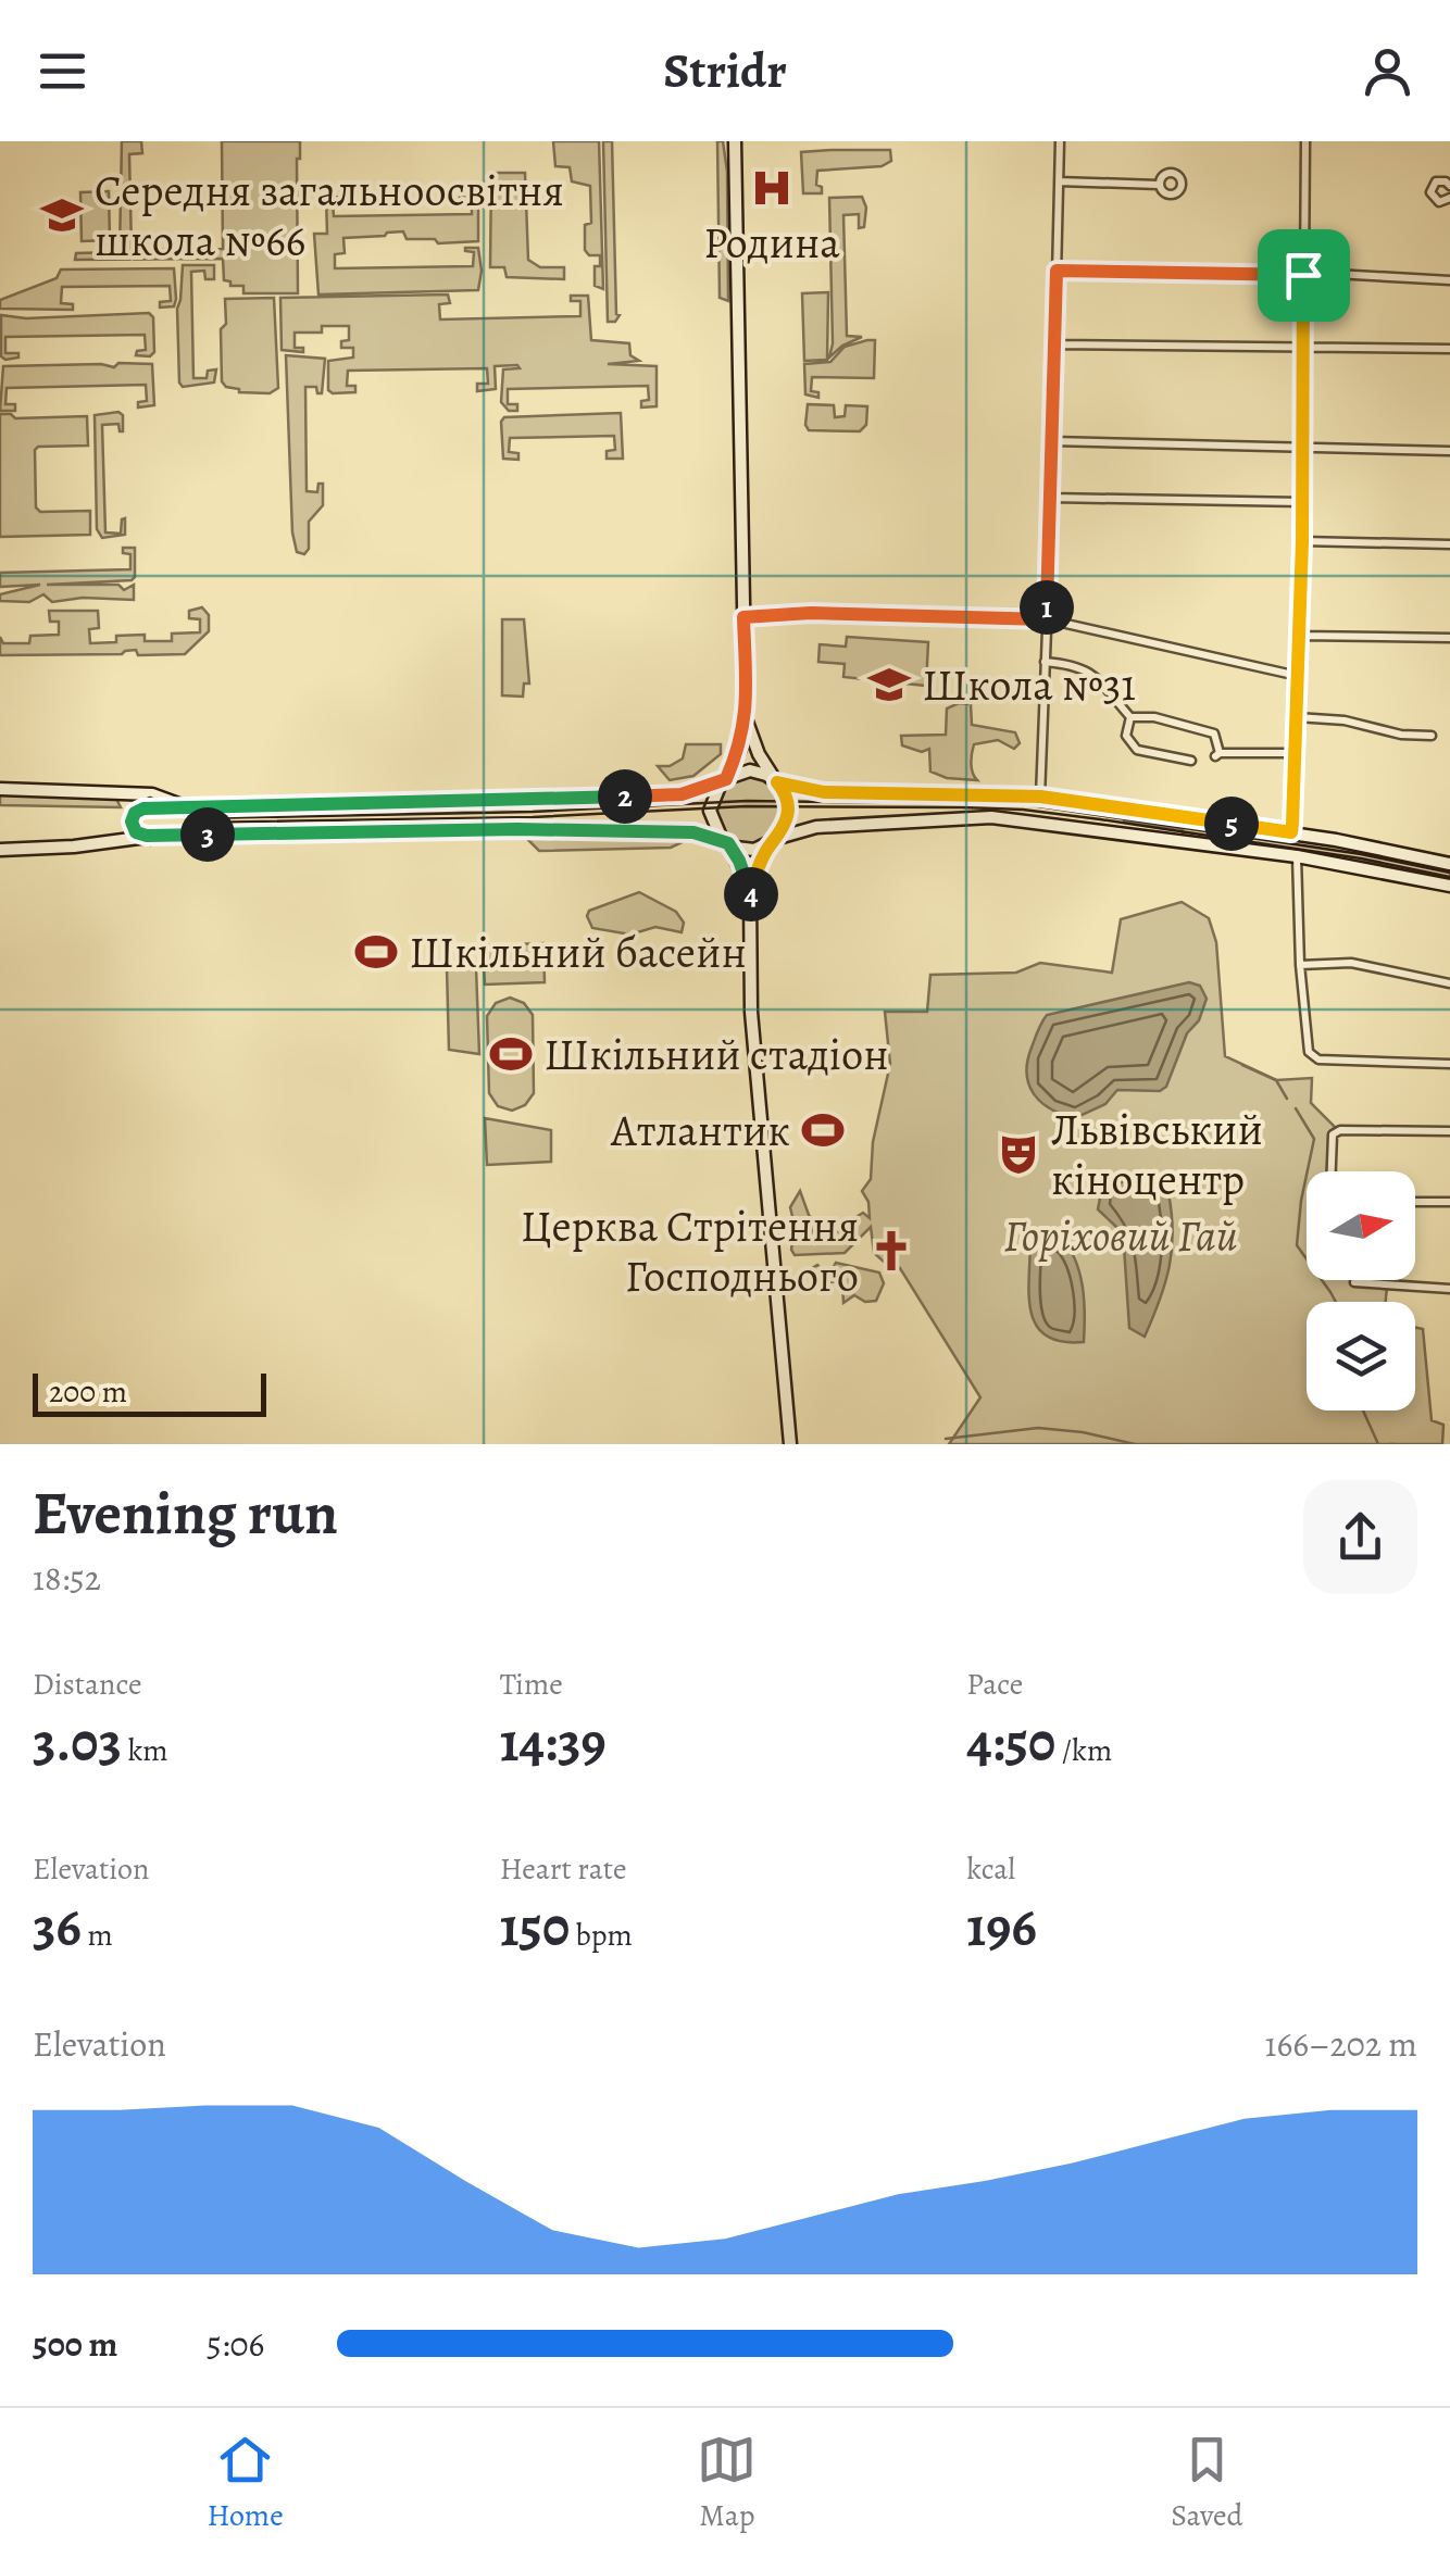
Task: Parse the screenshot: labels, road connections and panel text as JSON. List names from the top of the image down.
{
  "parks": ["Горіховий Гай"],
  "places": {
    "hospital": ["Родина"],
    "school or university": ["Середня загальноосвітня школа №66", "Школа №31"],
    "sports": ["Шкільний басейн", "Шкільний стадіон", "Атлантик"],
    "theatre": ["Львівський кіноцентр"],
    "church": ["Церква Стрітення Господнього"]
  },
  "scale_bar": "200 m",
  "north": "right",
  "page": {
    "header": "Stridr",
    "pins": [
      "1",
      "2",
      "5",
      "3",
      "4"
    ],
    "scale": "200 m",
    "heading": ["Evening run", "18:52"],
    "stats": [
      ["Distance", "3.03 km"],
      ["Time", "14:39"],
      ["Pace", "4:50 /km"],
      ["Elevation", "36 m"],
      ["Heart rate", "150 bpm"],
      ["kcal", "196"]
    ],
    "chart": ["Elevation", "166–202 m"],
    "list": [
      {
        "name": "500 m",
        "note": "5:06"
      }
    ],
    "tabs": ["Home", "Map", "Saved"]
  }
}
